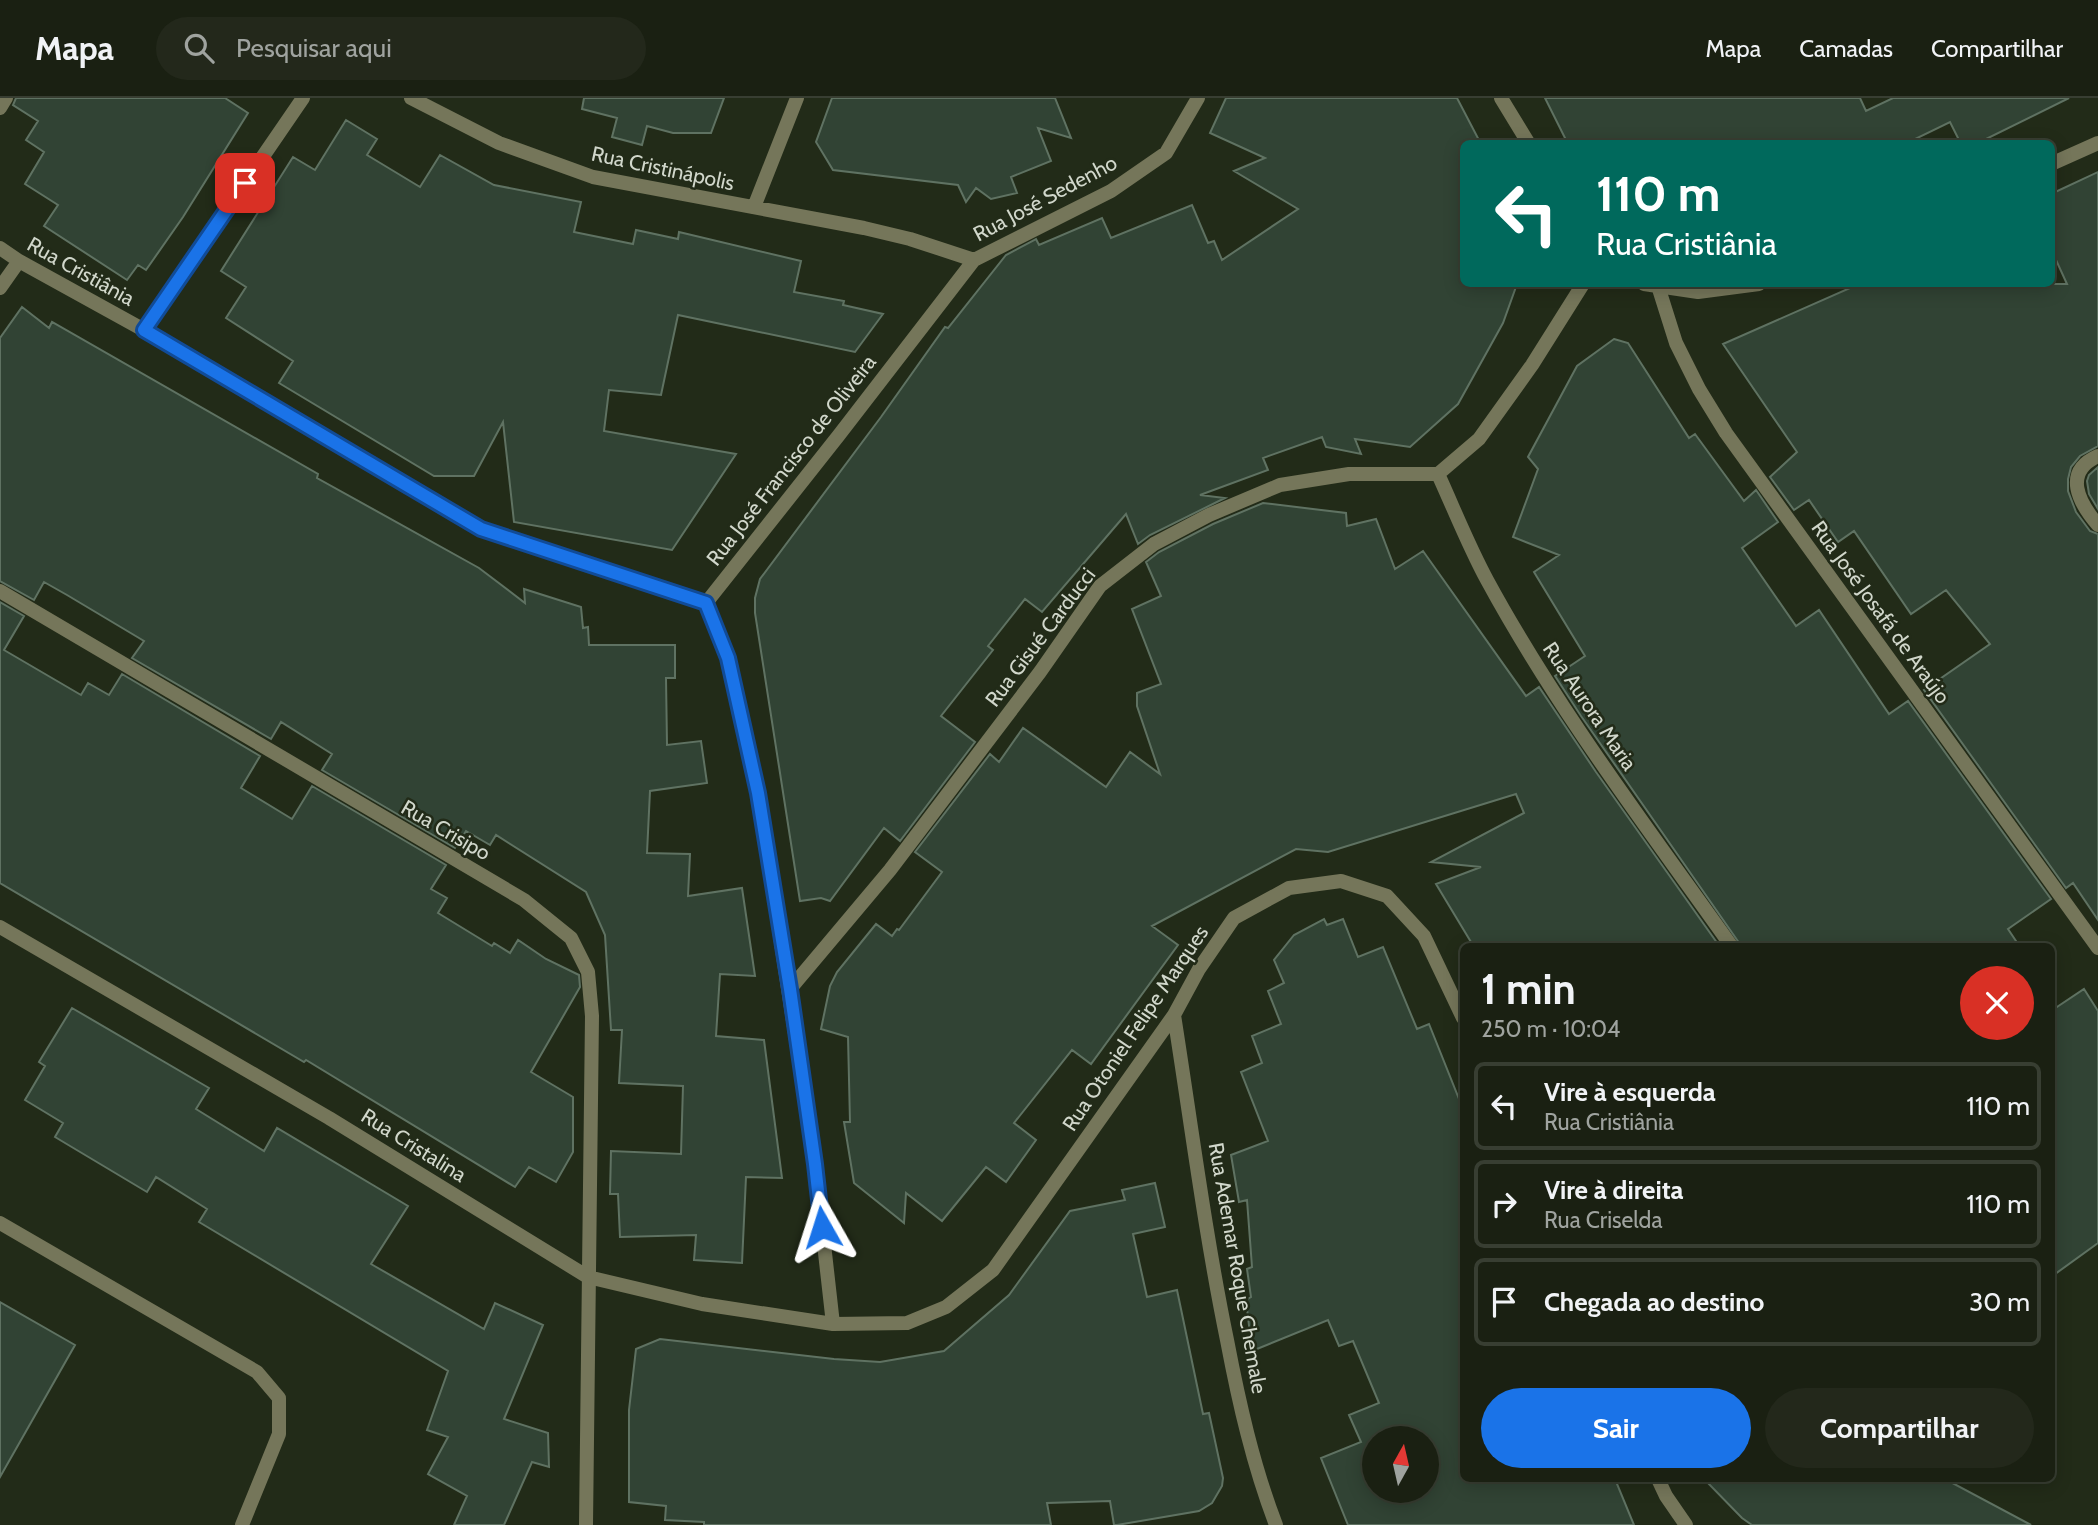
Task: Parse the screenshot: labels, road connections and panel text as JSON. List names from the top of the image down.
{
  "streets": {
    "street": [
      "Rua Cristinápolis",
      "Rua José Sedenho",
      "Rua Cristiânia",
      "Rua José Francisco de Oliveira",
      "Rua José Josafá de Araújo",
      "Rua Gisué Carducci",
      "Rua Aurora Maria",
      "Rua Crisipo",
      "Rua Otoniel Felipe Marques",
      "Rua Cristalina",
      "Rua Ademar Roque Chemale"
    ]
  },
  "crossings": [
    ["Rua Cristinápolis", "Rua José Sedenho"],
    ["Rua José Sedenho", "Rua José Francisco de Oliveira"],
    ["Rua Cristiânia", "Rua José Francisco de Oliveira"],
    ["Rua Gisué Carducci", "Rua Aurora Maria"],
    ["Rua Crisipo", "Rua Cristalina"],
    ["Rua Otoniel Felipe Marques", "Rua Cristalina"],
    ["Rua Otoniel Felipe Marques", "Rua Ademar Roque Chemale"]
  ],
  "north": "top",
  "page": {
    "header": "Mapa",
    "search": "Pesquisar aqui",
    "nav": ["Mapa", "Camadas", "Compartilhar"],
    "turn": ["110 m", "Rua Cristiânia"],
    "heading": ["1 min", "250 m · 10:04"],
    "list": [
      {
        "name": "Vire à esquerda",
        "note": "Rua Cristiânia",
        "value": "110 m"
      },
      {
        "name": "Vire à direita",
        "note": "Rua Criselda",
        "value": "110 m"
      },
      {
        "name": "Chegada ao destino",
        "value": "30 m"
      }
    ],
    "buttons": ["Sair", "Compartilhar"]
  }
}
